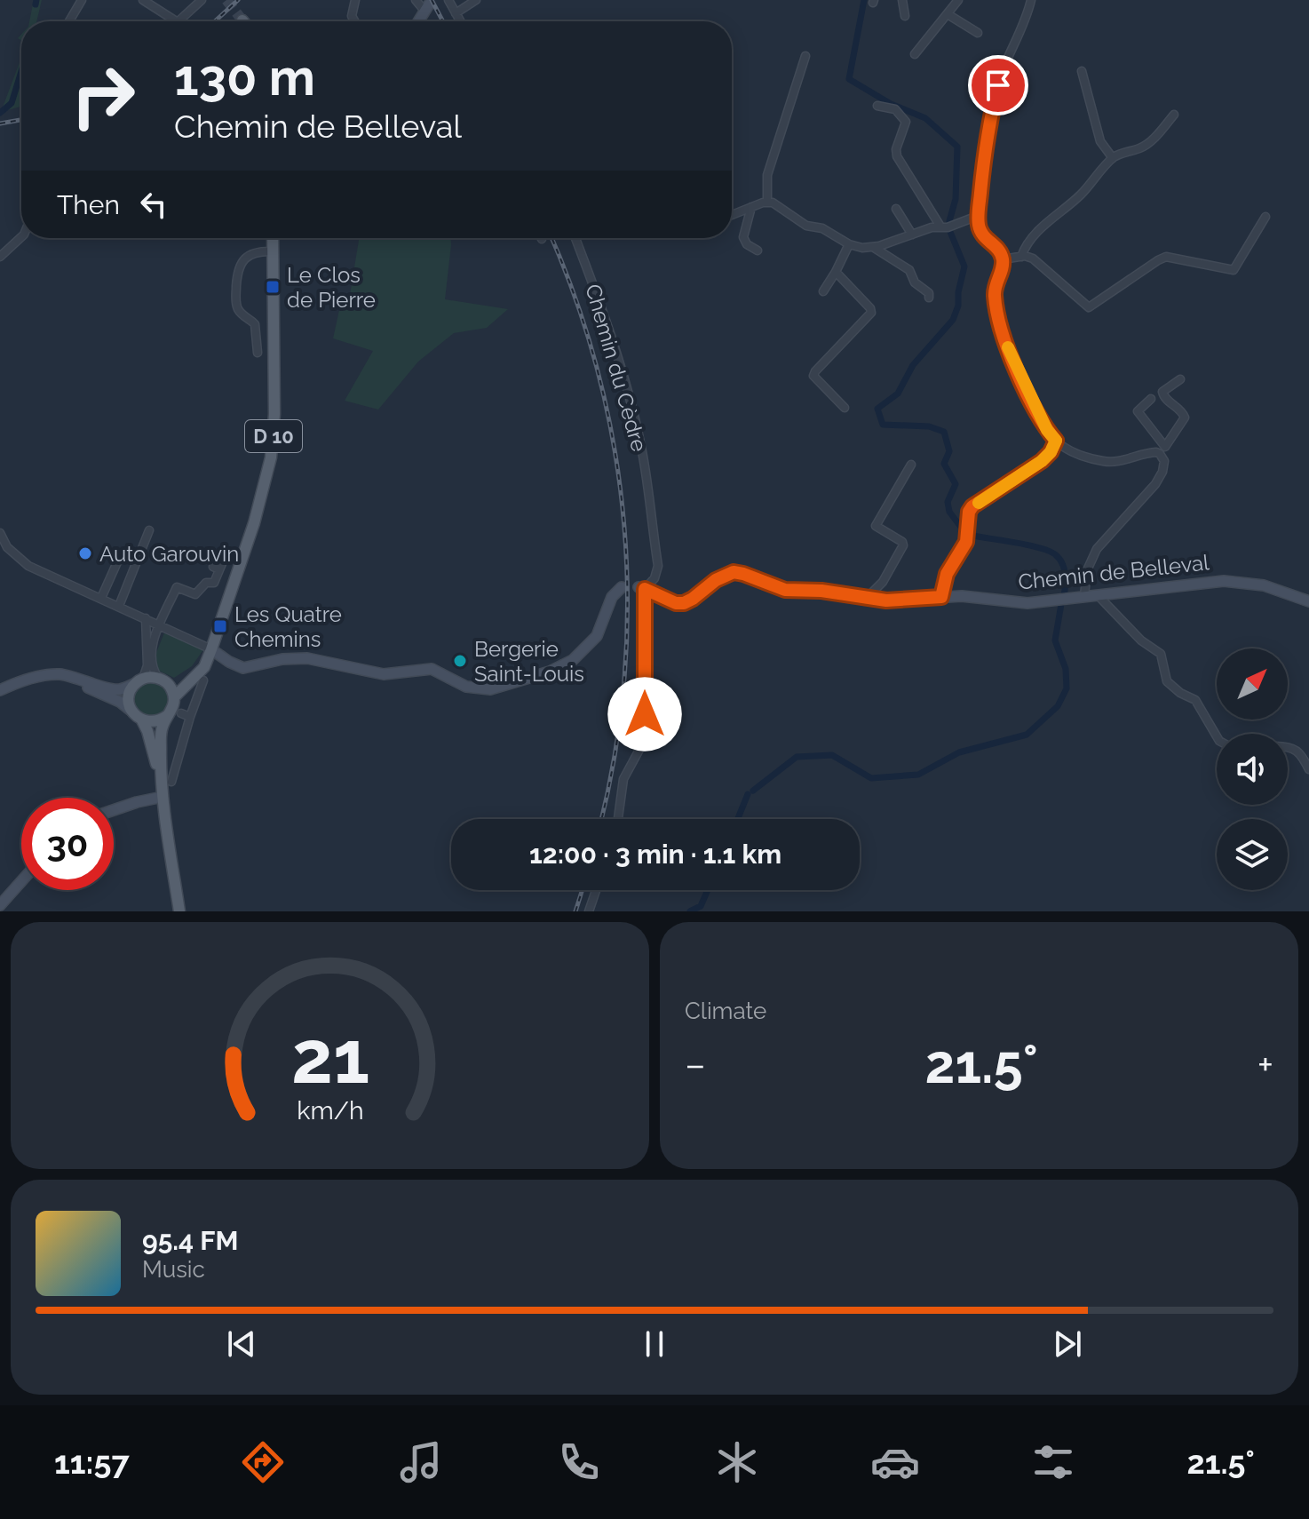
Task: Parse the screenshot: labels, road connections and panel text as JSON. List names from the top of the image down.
{
  "streets": {
    "main road": ["D 10"],
    "street": ["Chemin du Cèdre", "Chemin de Belleval"]
  },
  "crossings": [
    ["Chemin du Cèdre", "Chemin de Belleval"]
  ],
  "places": {
    "transit": ["Le Clos de Pierre", "Les Quatre Chemins"],
    "other": ["Auto Garouvin", "Bergerie Saint-Louis"]
  },
  "north": "top right",
  "page": {
    "turn": ["130 m", "Chemin de Belleval"],
    "then": "Then",
    "limit": "30",
    "trip": "12:00 · 3 min · 1.1 km",
    "tile": "Climate",
    "heat": ["−", "21.5°", "+"],
    "song": ["95.4 FM", "Music"],
    "tabs": ["11:57", "21.5°"],
    "gauge": ["21", "km/h"]
  }
}
